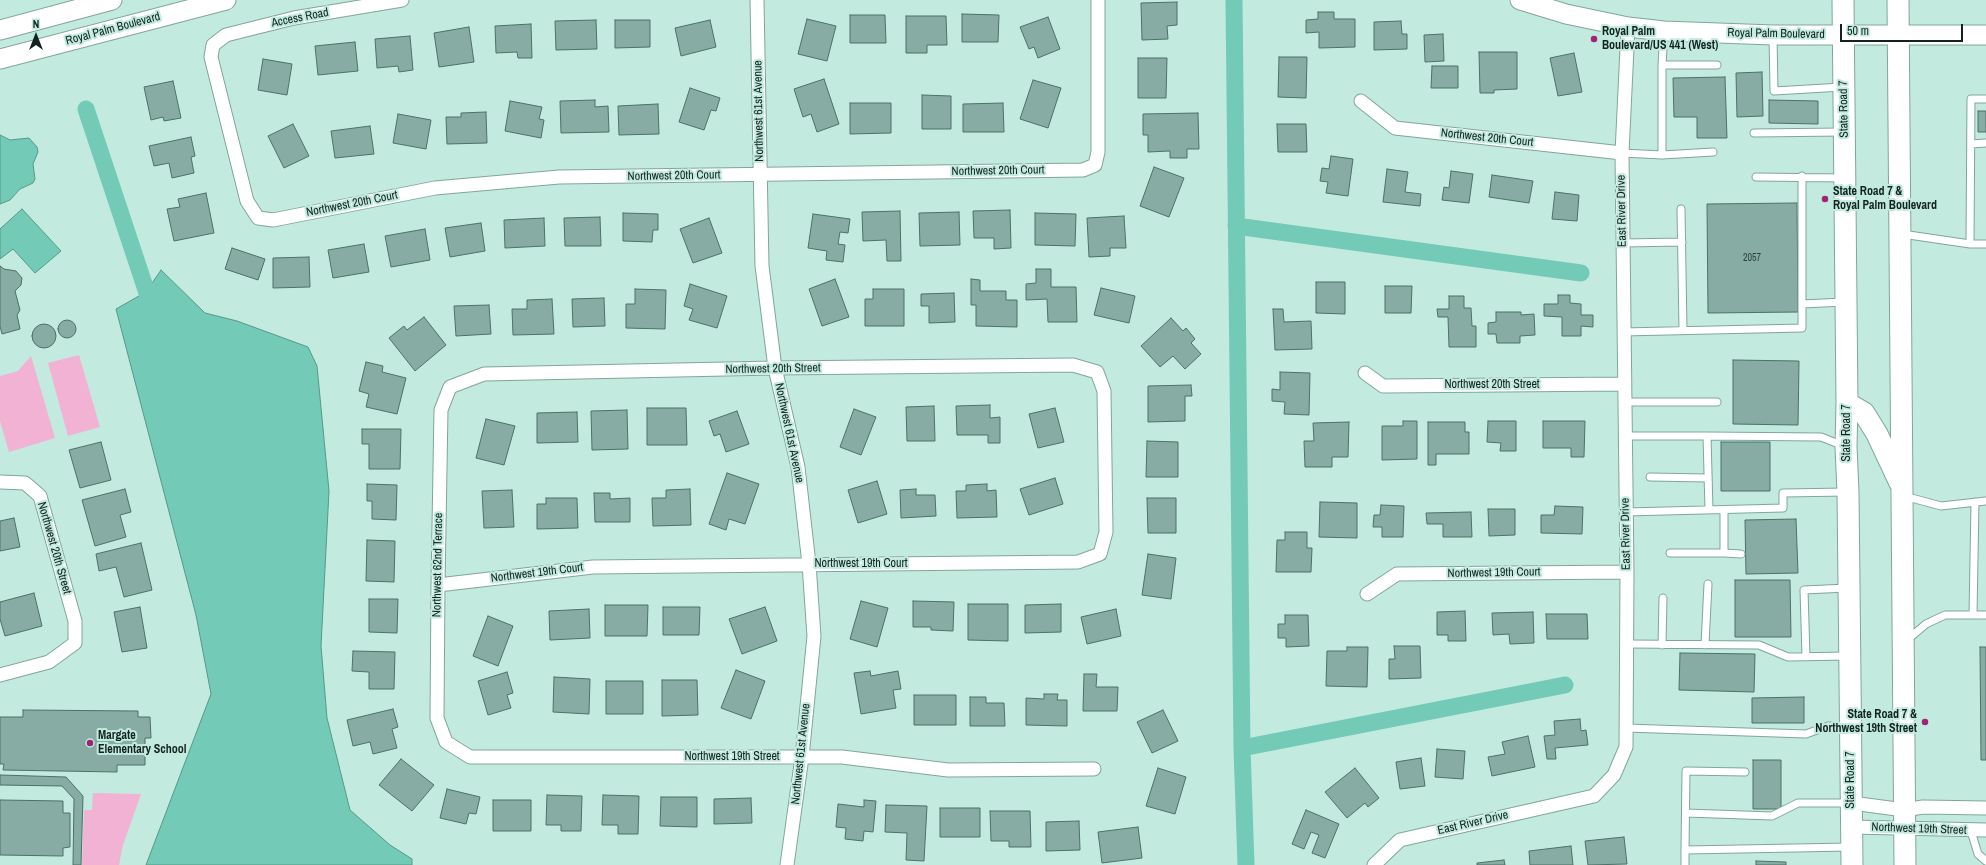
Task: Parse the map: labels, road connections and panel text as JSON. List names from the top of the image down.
{
  "streets": {
    "main road": ["Royal Palm Boulevard", "State Road 7"],
    "street": [
      "Access Road",
      "Northwest 61st Avenue",
      "Northwest 20th Court",
      "East River Drive",
      "Northwest 20th Street",
      "Northwest 19th Court",
      "Northwest 62nd Terrace",
      "Northwest 19th Street"
    ]
  },
  "crossings": [
    ["Access Road", "Northwest 20th Court"],
    ["Royal Palm Boulevard", "State Road 7"],
    ["Royal Palm Boulevard", "East River Drive"],
    ["State Road 7", "Northwest 19th Street"],
    ["Northwest 61st Avenue", "Northwest 20th Court"],
    ["Northwest 61st Avenue", "Northwest 20th Street"],
    ["Northwest 61st Avenue", "Northwest 19th Court"],
    ["Northwest 61st Avenue", "Northwest 19th Street"],
    ["Northwest 20th Court", "East River Drive"],
    ["East River Drive", "Northwest 20th Street"],
    ["East River Drive", "Northwest 19th Court"],
    ["Northwest 20th Street", "Northwest 19th Court"],
    ["Northwest 20th Street", "Northwest 62nd Terrace"],
    ["Northwest 19th Court", "Northwest 62nd Terrace"],
    ["Northwest 62nd Terrace", "Northwest 19th Street"]
  ],
  "places": [
    "Royal Palm Boulevard/US 441 (West)",
    "State Road 7 & Royal Palm Boulevard",
    "State Road 7 & Northwest 19th Street",
    "Margate Elementary School"
  ],
  "house_numbers": ["2057"],
  "scale_bar": "50 m",
  "north": "top"
}
